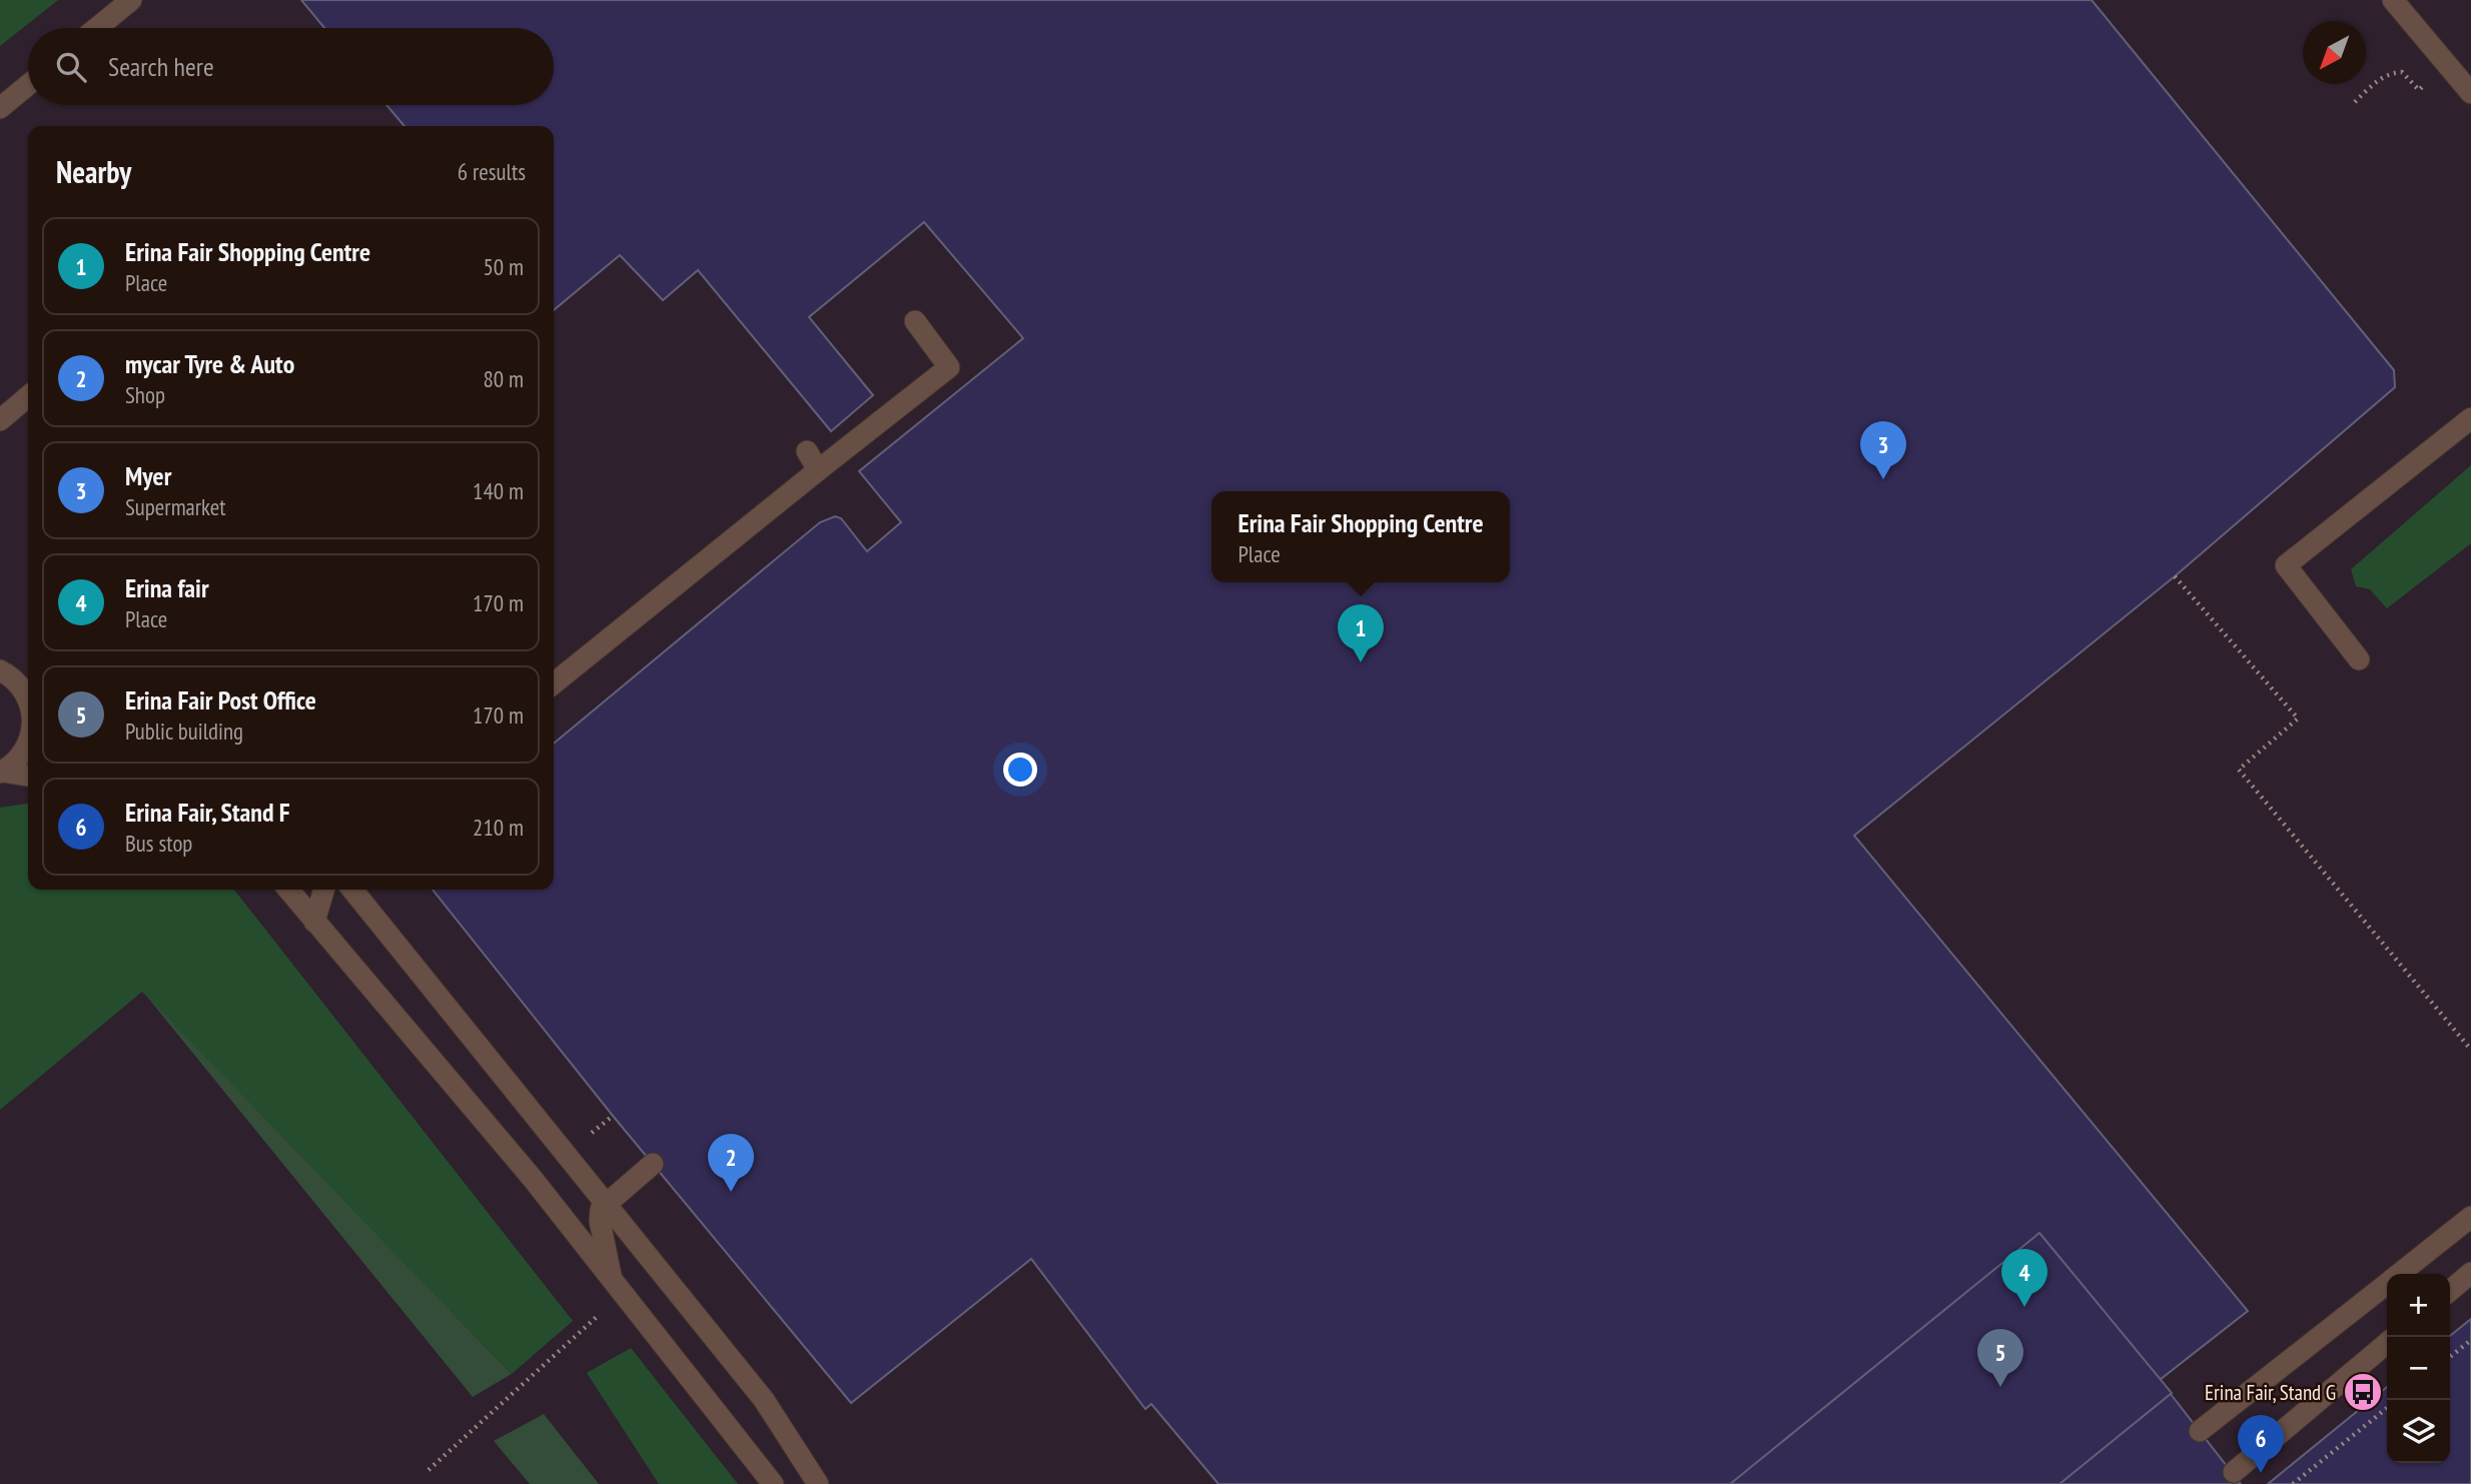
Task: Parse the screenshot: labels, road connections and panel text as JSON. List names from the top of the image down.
{
  "places": {
    "bus stop": ["Erina Fair, Stand G"]
  },
  "north": "bottom left",
  "page": {
    "search": "Search here",
    "heading": ["Nearby", "6 results"],
    "list": [
      {
        "mark": "1",
        "name": "Erina Fair Shopping Centre",
        "note": "Place",
        "value": "50 m"
      },
      {
        "mark": "2",
        "name": "mycar Tyre & Auto",
        "note": "Shop",
        "value": "80 m"
      },
      {
        "mark": "3",
        "name": "Myer",
        "note": "Supermarket",
        "value": "140 m"
      },
      {
        "mark": "4",
        "name": "Erina fair",
        "note": "Place",
        "value": "170 m"
      },
      {
        "mark": "5",
        "name": "Erina Fair Post Office",
        "note": "Public building",
        "value": "170 m"
      },
      {
        "mark": "6",
        "name": "Erina Fair, Stand F",
        "note": "Bus stop",
        "value": "210 m"
      }
    ],
    "pins": [
      "3",
      "1",
      "2",
      "4",
      "5",
      "6"
    ],
    "popup": ["Erina Fair Shopping Centre", "Place"],
    "map_buttons": ["+", "−"]
  }
}
